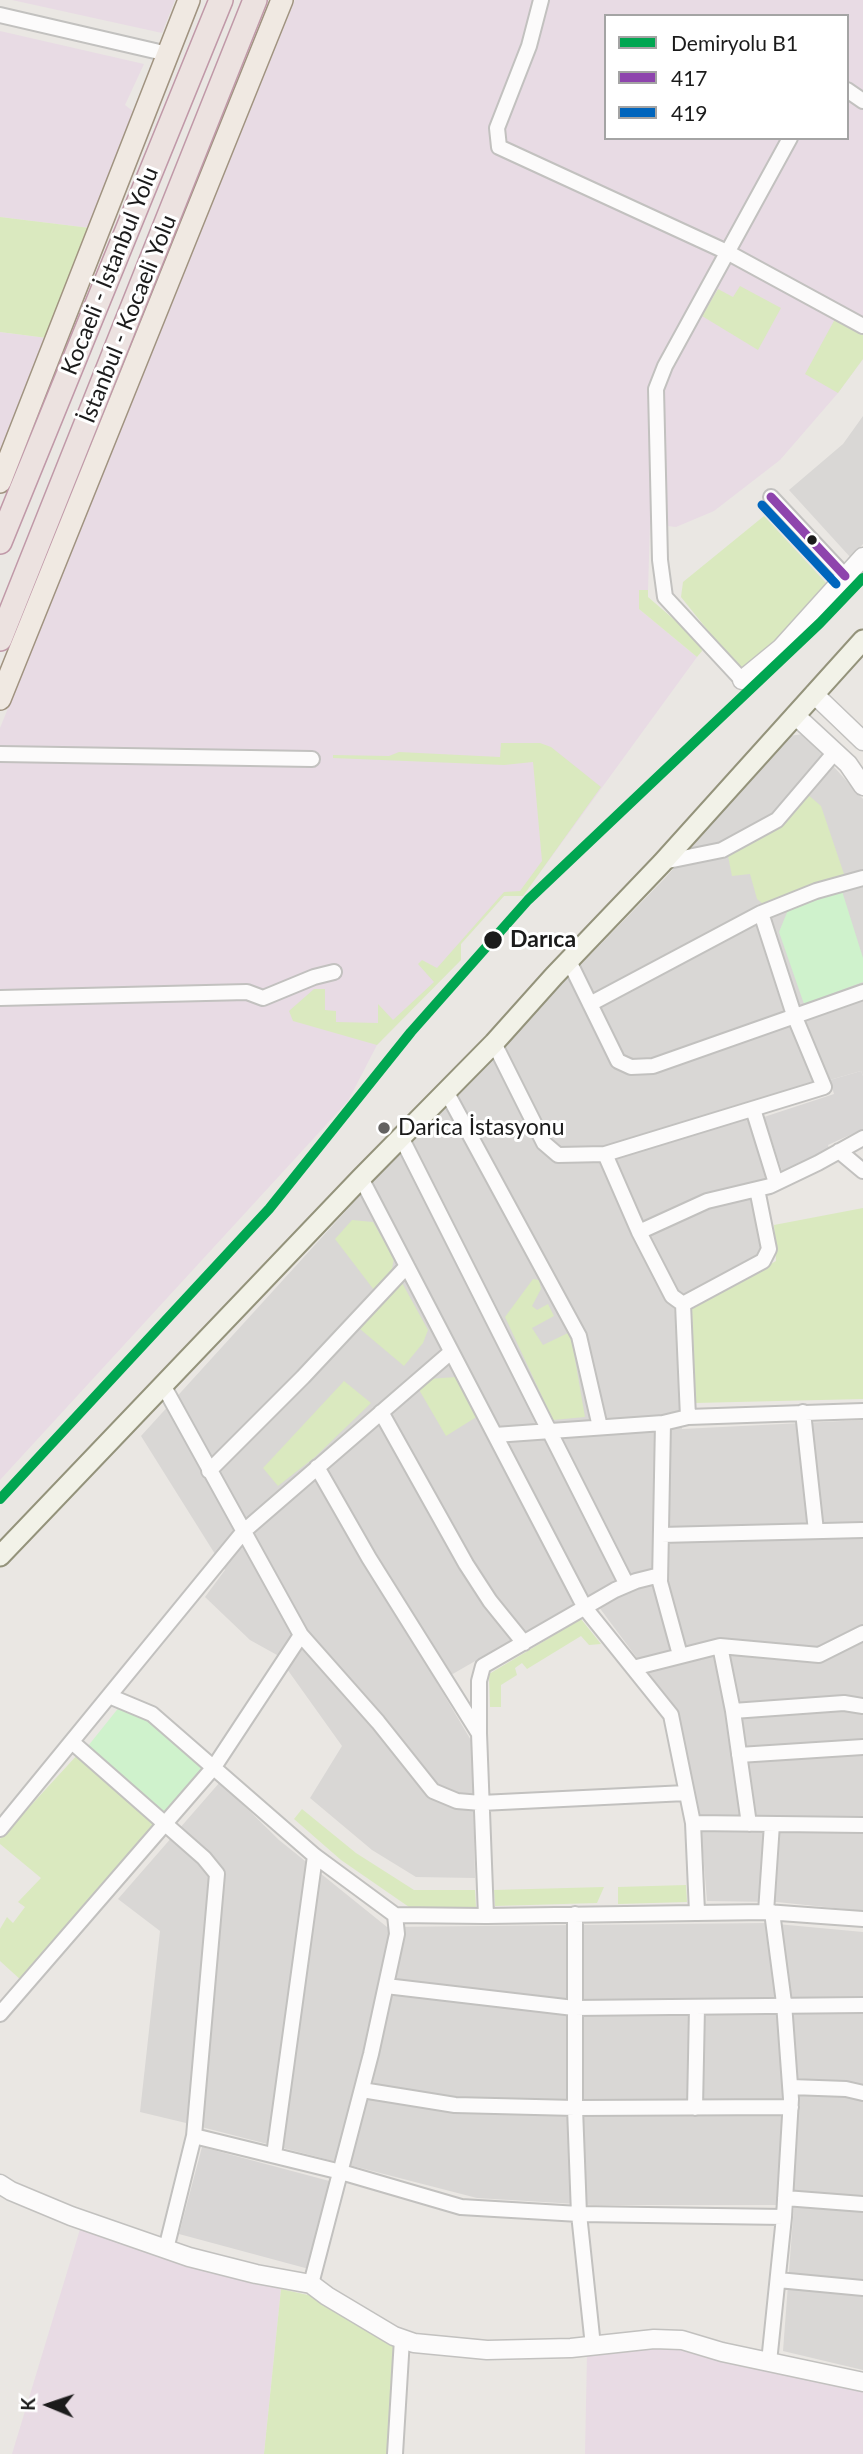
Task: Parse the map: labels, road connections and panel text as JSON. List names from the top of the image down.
{
  "streets": {
    "highway": ["Kocaeli - İstanbul Yolu", "İstanbul - Kocaeli Yolu"]
  },
  "places": ["Darıca", "Darica İstasyonu"],
  "lines": ["transit line 417", "transit line 419", "rail line B1"],
  "legend": ["Demiryolu B1", "417", "419"],
  "north": "left"
}
